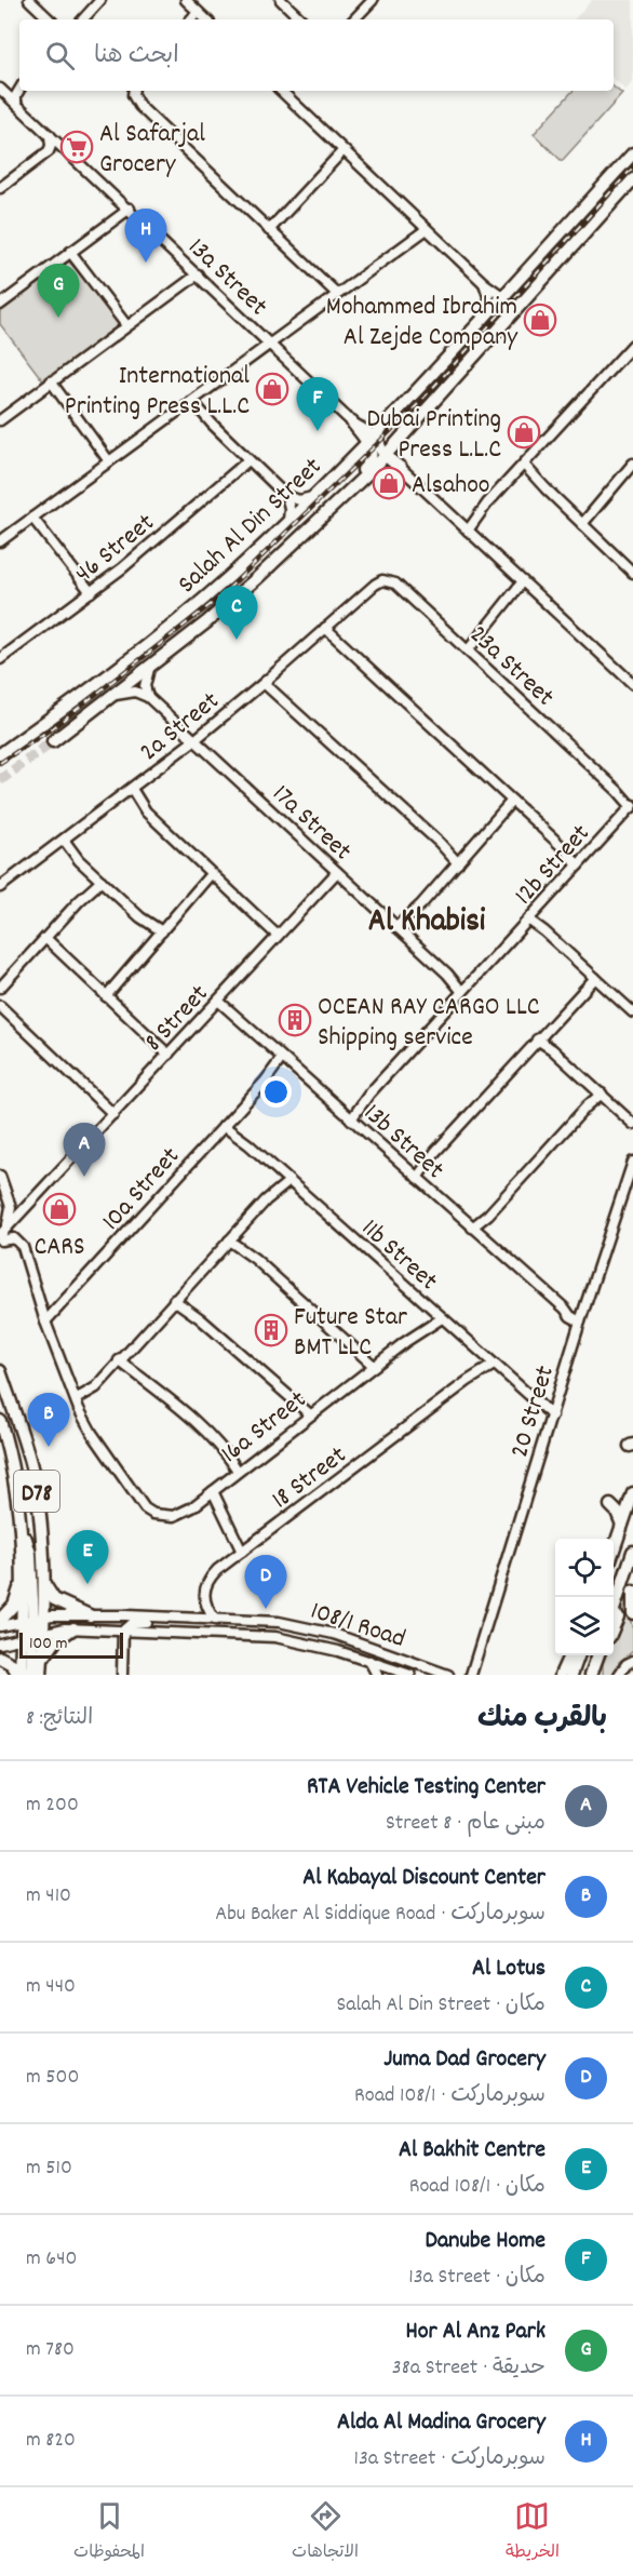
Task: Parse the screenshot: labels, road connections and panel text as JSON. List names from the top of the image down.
{
  "streets": {
    "main road": ["Salah Al Din Street", "D78"],
    "street": [
      "13a Street",
      "46 Street",
      "23a Street",
      "2a Street",
      "17a Street",
      "12b Street",
      "8 Street",
      "13b Street",
      "10a Street",
      "11b Street",
      "20 Street",
      "16a Street",
      "18 Street",
      "108/1 Road"
    ]
  },
  "crossings": [
    ["23a Street", "2a Street"],
    ["23a Street", "12b Street"],
    ["2a Street", "17a Street"],
    ["17a Street", "12b Street"],
    ["17a Street", "8 Street"],
    ["12b Street", "13b Street"],
    ["8 Street", "13b Street"],
    ["8 Street", "16a Street"],
    ["13b Street", "10a Street"],
    ["13b Street", "20 Street"],
    ["10a Street", "11b Street"],
    ["10a Street", "16a Street"],
    ["11b Street", "20 Street"],
    ["11b Street", "16a Street"],
    ["11b Street", "18 Street"],
    ["18 Street", "108/1 Road"],
    ["D78", "108/1 Road"]
  ],
  "districts": ["Al Khabisi"],
  "places": {
    "supermarket": ["Al Safarjal Grocery"],
    "shop": [
      "Mohammed Ibrahim Al Zejde Company",
      "International Printing Press L.L.C",
      "Dubai Printing Press L.L.C",
      "Alsahoo",
      "CARS"
    ],
    "building": ["OCEAN RAY CARGO LLC Shipping service", "Future Star BMT LLC"]
  },
  "scale_bar": "100 m",
  "page": {
    "search": "ابحث هنا",
    "pins": [
      "H",
      "G",
      "F",
      "C",
      "A",
      "B",
      "E",
      "D"
    ],
    "scale": "100 m",
    "heading": ["بالقرب منك", "النتائج: 8"],
    "list": [
      {
        "mark": "A",
        "name": "RTA Vehicle Testing Center",
        "note": "مبنى عام · 8 Street",
        "value": "200 m"
      },
      {
        "mark": "B",
        "name": "Al Kabayal Discount Center",
        "note": "سوبرماركت · Abu Baker Al Siddique Road",
        "value": "410 m"
      },
      {
        "mark": "C",
        "name": "Al Lotus",
        "note": "مكان · Salah Al Din Street",
        "value": "440 m"
      },
      {
        "mark": "D",
        "name": "Juma Dad Grocery",
        "note": "سوبرماركت · 108/1 Road",
        "value": "500 m"
      },
      {
        "mark": "E",
        "name": "Al Bakhit Centre",
        "note": "مكان · 108/1 Road",
        "value": "510 m"
      },
      {
        "mark": "F",
        "name": "Danube Home",
        "note": "مكان · 13a Street",
        "value": "640 m"
      },
      {
        "mark": "G",
        "name": "Hor Al Anz Park",
        "note": "حديقة · 38a Street",
        "value": "780 m"
      },
      {
        "mark": "H",
        "name": "Alda Al Madina Grocery",
        "note": "سوبرماركت · 13a Street",
        "value": "820 m"
      }
    ],
    "nav": ["الخريطة", "الاتجاهات", "المحفوظات"]
  }
}
